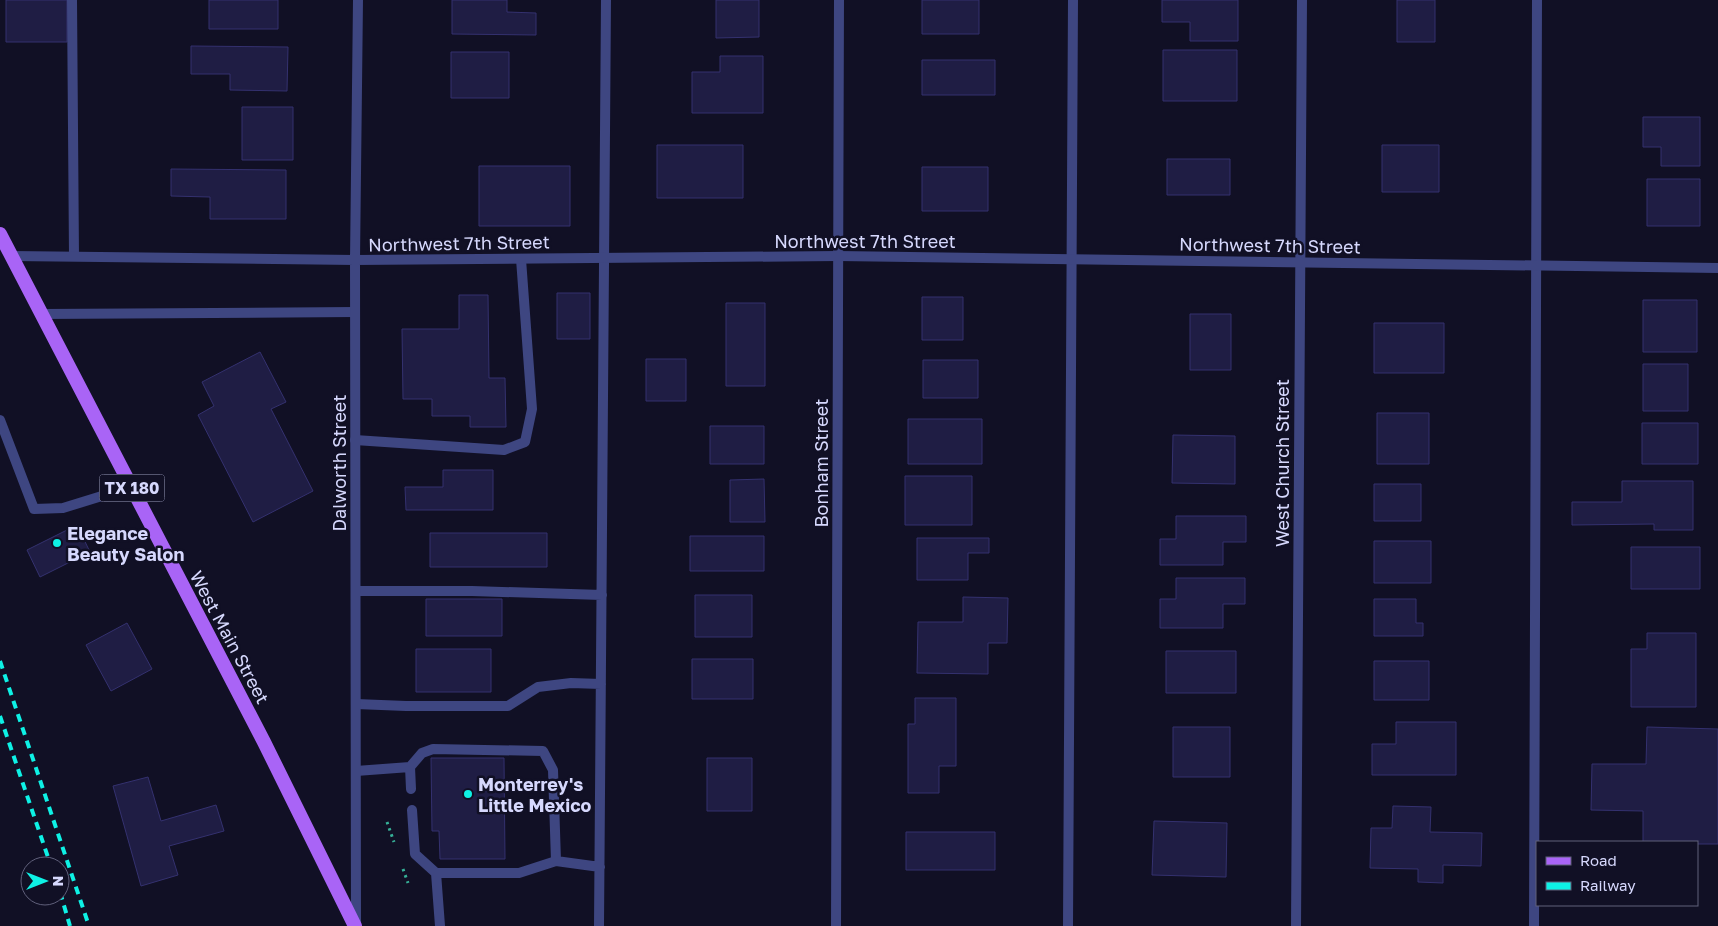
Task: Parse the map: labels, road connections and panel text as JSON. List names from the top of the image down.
{
  "streets": {
    "main road": ["TX 180", "West Main Street"],
    "street": [
      "Northwest 7th Street",
      "Dalworth Street",
      "Bonham Street",
      "West Church Street"
    ]
  },
  "crossings": [
    ["Northwest 7th Street", "Dalworth Street"],
    ["Northwest 7th Street", "Bonham Street"],
    ["Northwest 7th Street", "West Church Street"],
    ["Northwest 7th Street", "West Main Street"],
    ["Dalworth Street", "West Main Street"]
  ],
  "places": ["Elegance Beauty Salon", "Monterrey's Little Mexico"],
  "legend": ["Road", "Railway"],
  "north": "right"
}
